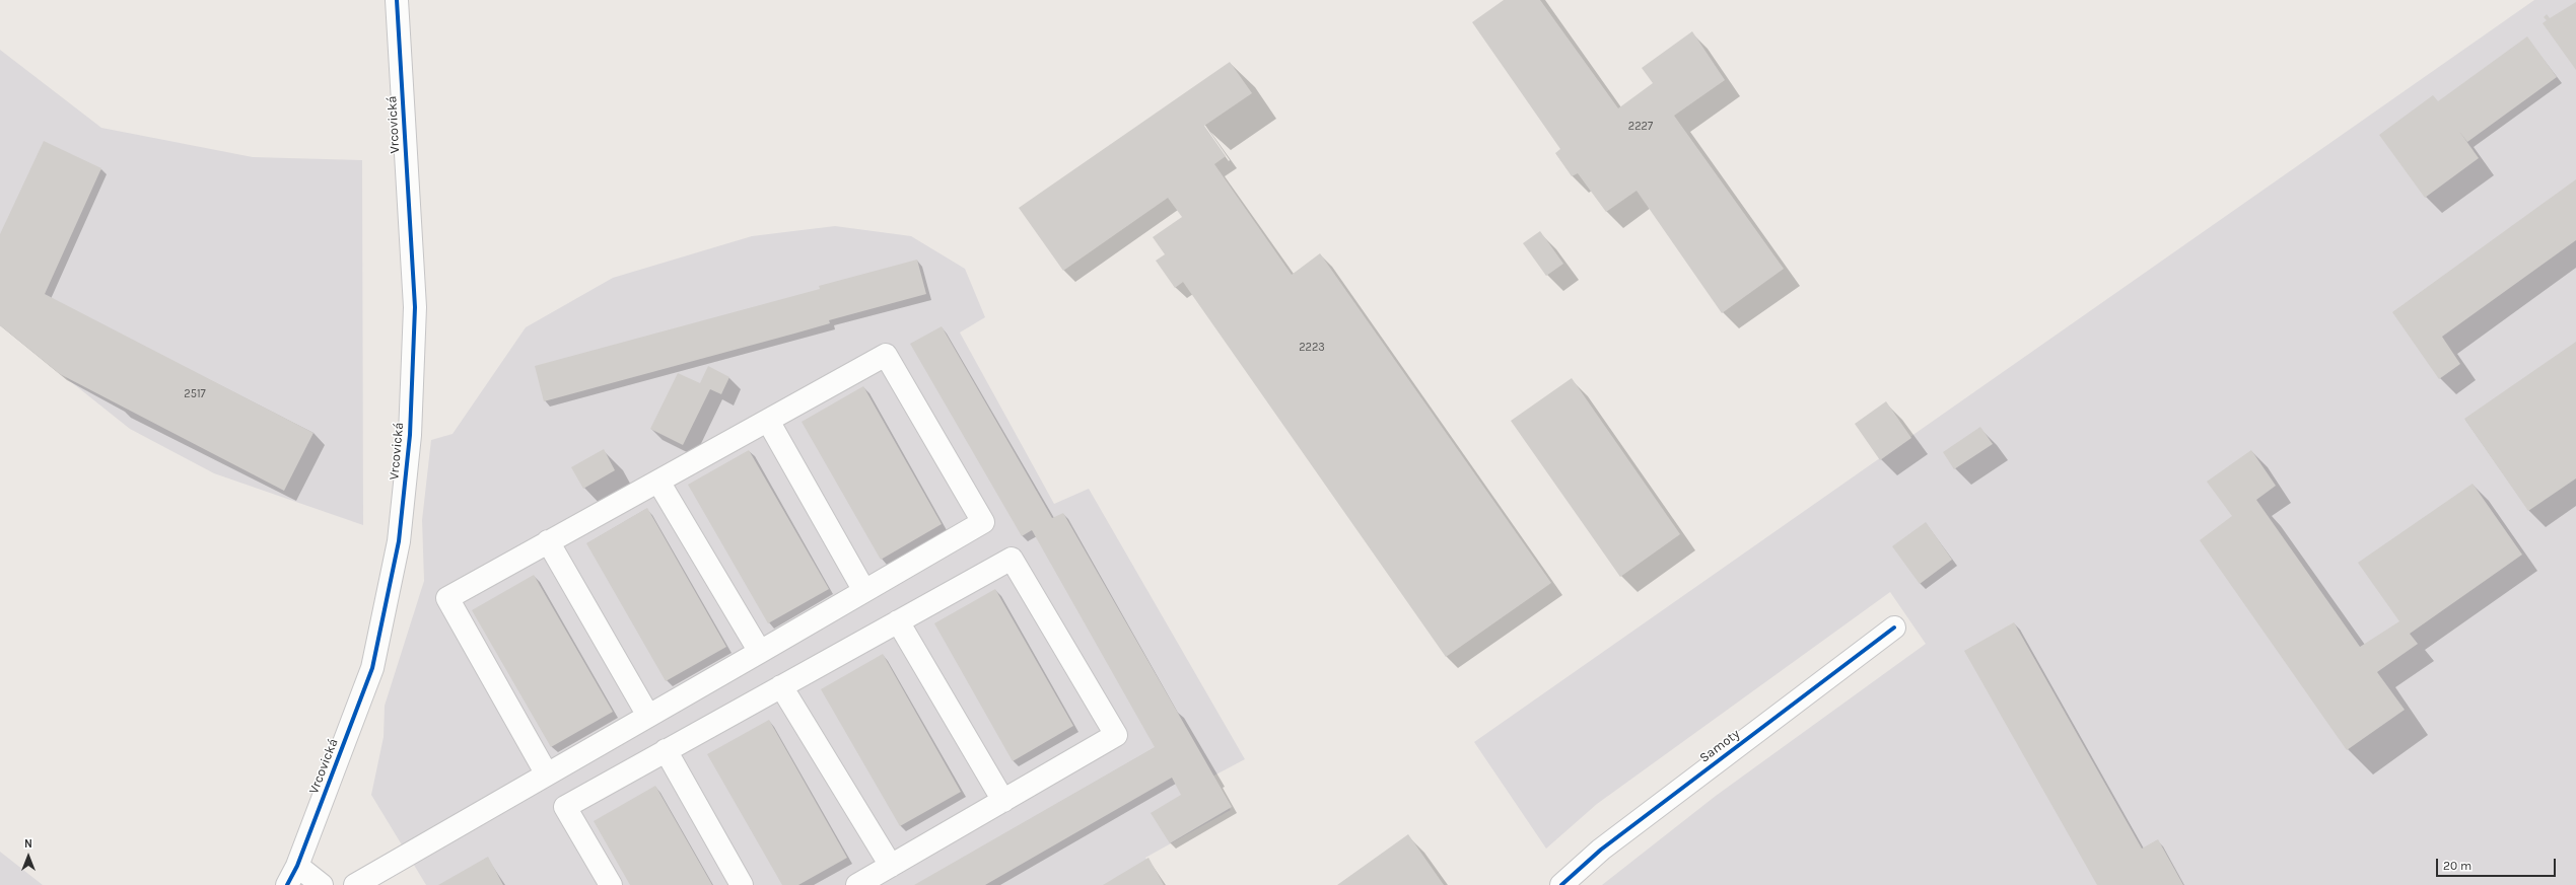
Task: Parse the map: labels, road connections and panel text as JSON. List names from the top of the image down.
{
  "streets": {
    "street": ["Vrcovická", "Samoty"]
  },
  "house_numbers": ["2227", "2223", "2517"],
  "scale_bar": "20 m",
  "north": "top"
}
